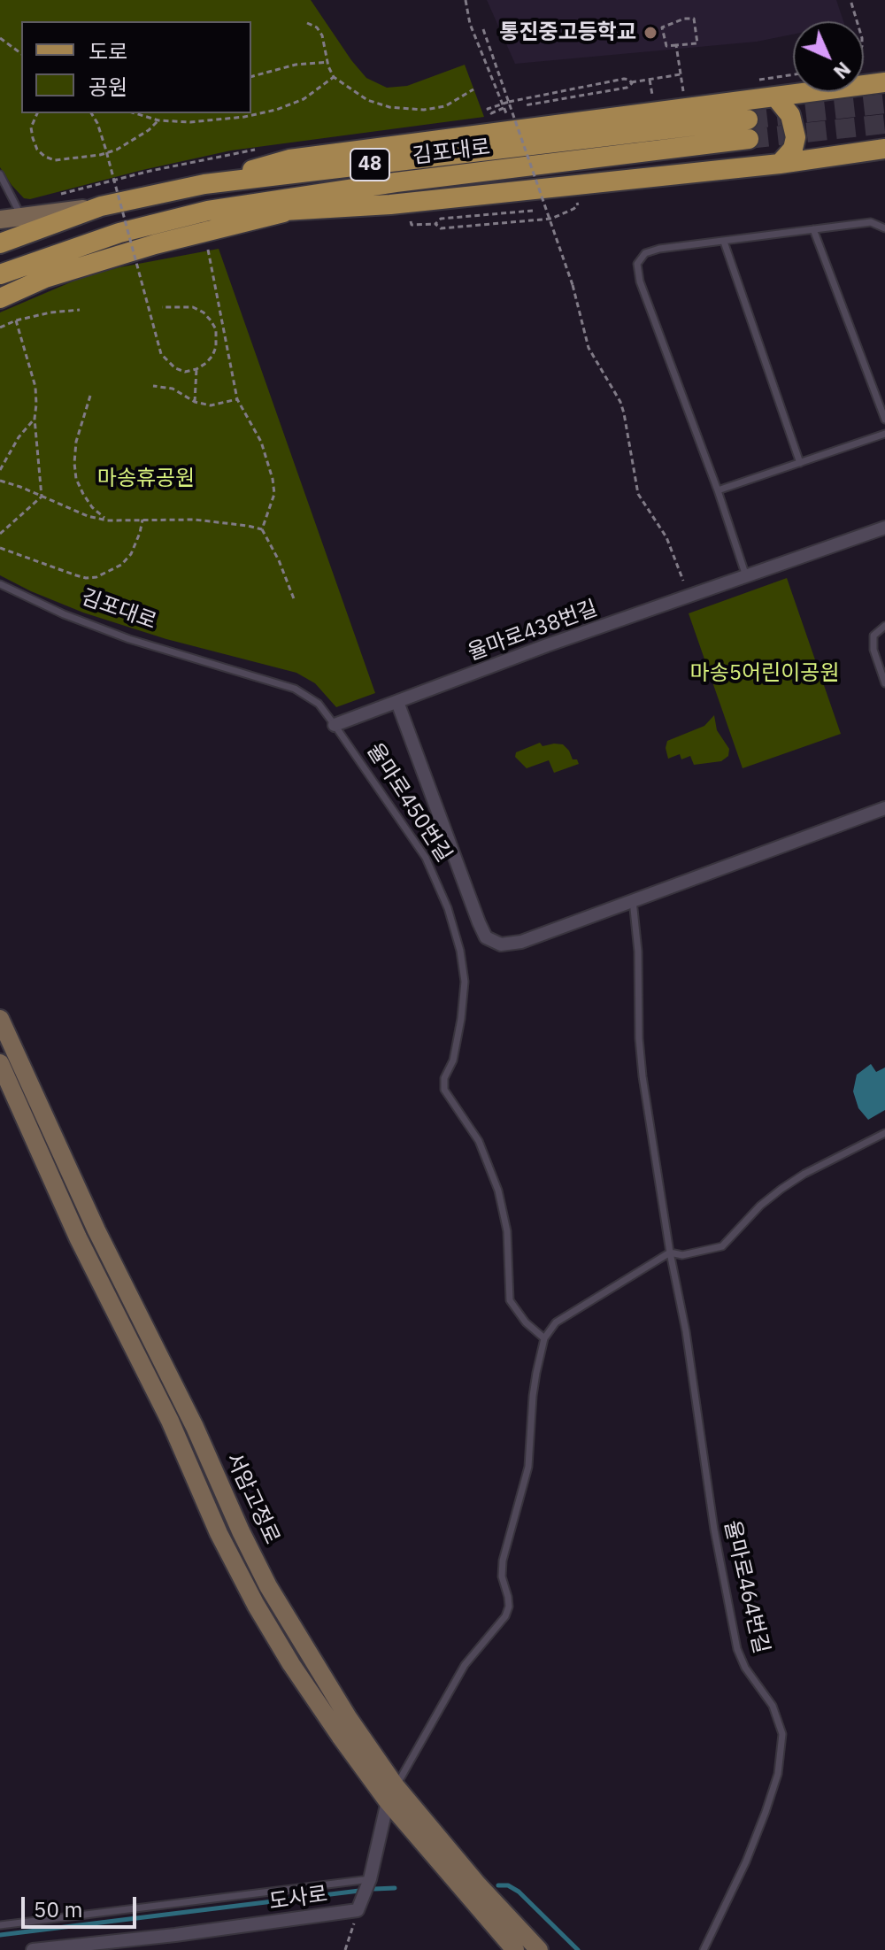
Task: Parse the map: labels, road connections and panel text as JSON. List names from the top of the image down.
{
  "streets": {
    "main road": ["김포대로", "48", "서암고정로"],
    "street": ["율마로438번길", "율마로450번길", "도사로"],
    "lane": ["율마로464번길"]
  },
  "crossings": [
    ["김포대로", "율마로438번길"],
    ["김포대로", "율마로450번길"],
    ["율마로438번길", "율마로450번길"],
    ["서암고정로", "도사로"]
  ],
  "parks": ["마송휴공원", "마송5어린이공원"],
  "places": ["통진중고등학교"],
  "legend": ["도로", "공원"],
  "scale_bar": "50 m",
  "north": "bottom right"
}
